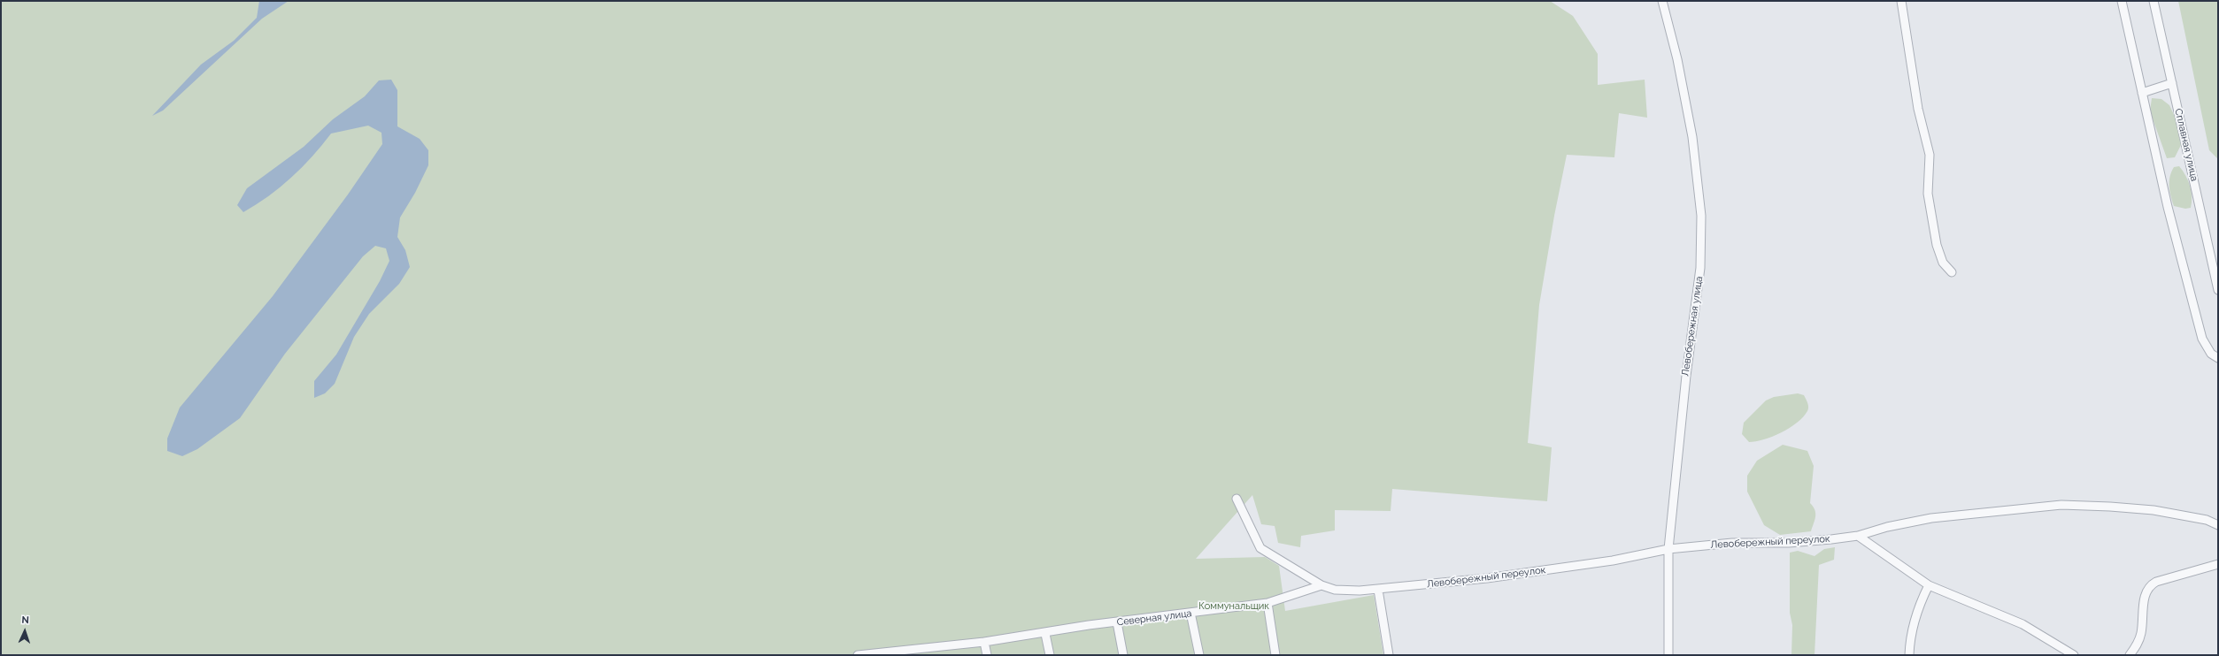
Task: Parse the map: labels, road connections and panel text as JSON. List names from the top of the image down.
{
  "streets": {
    "street": [
      "Сплавная улица",
      "Левобережная улица",
      "Левобережный переулок",
      "Северная улица"
    ]
  },
  "crossings": [
    ["Левобережная улица", "Левобережный переулок"],
    ["Левобережный переулок", "Северная улица"]
  ],
  "parks": ["Коммунальщик"],
  "north": "top"
}
